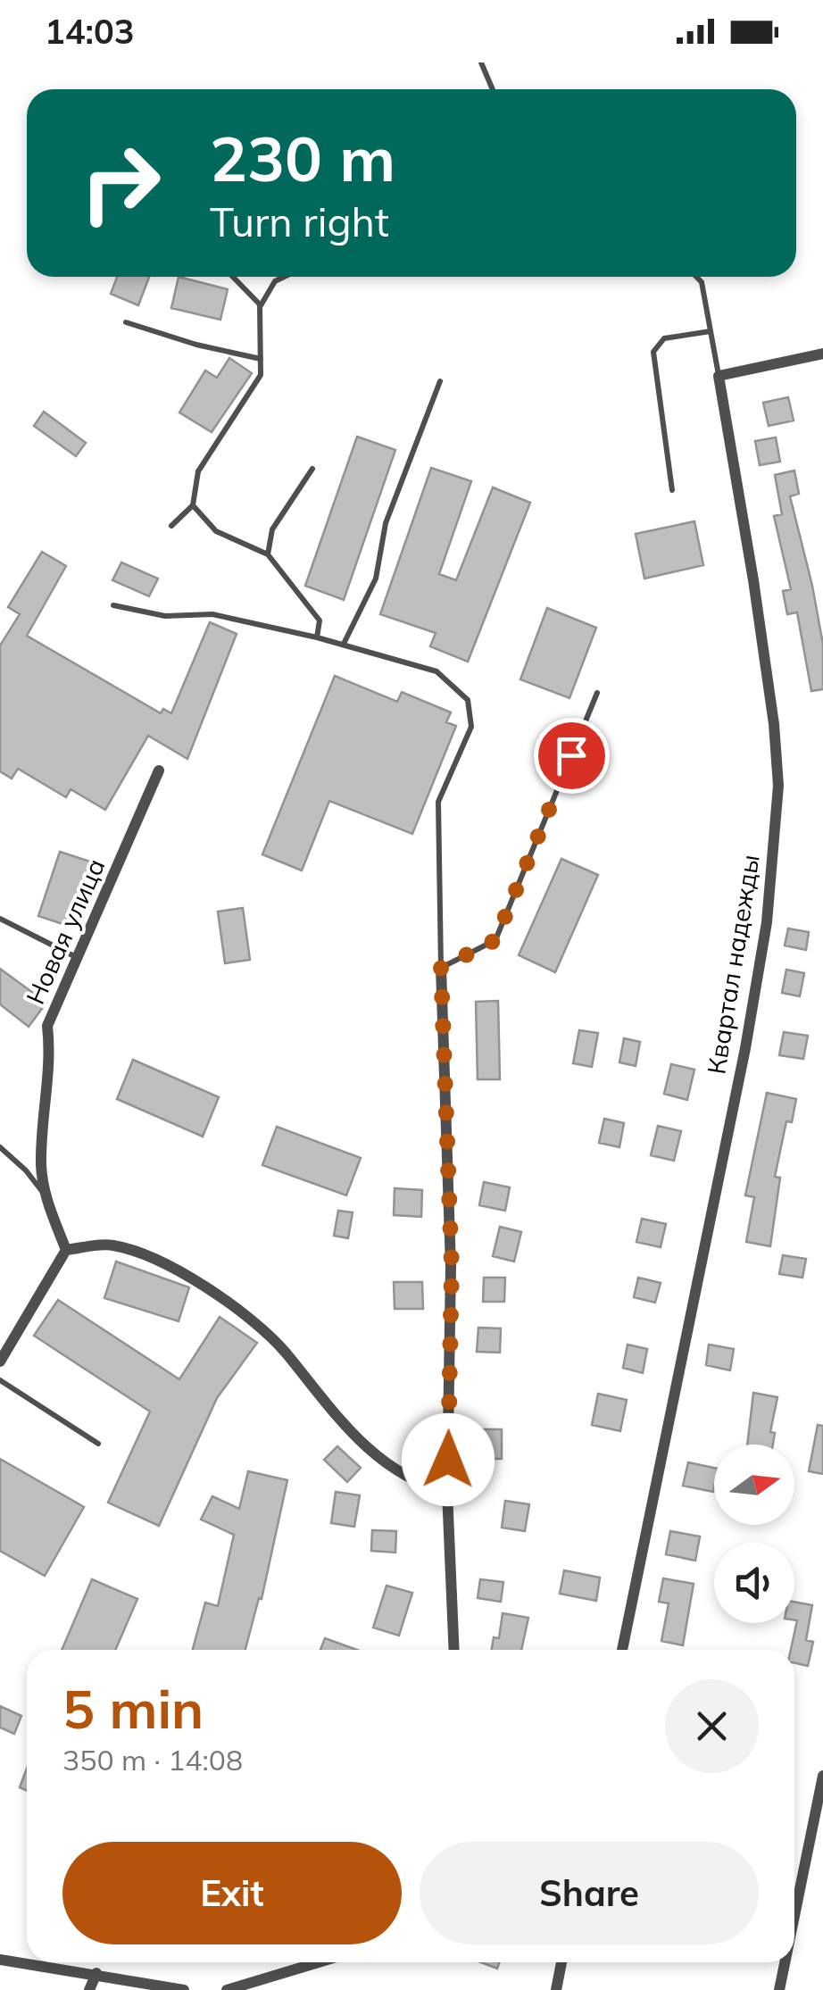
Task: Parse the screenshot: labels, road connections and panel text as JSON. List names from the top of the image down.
{
  "streets": {
    "street": ["Новая улица", "Квартал надежды"]
  },
  "north": "right",
  "page": {
    "status": "14:03",
    "turn": ["230 m", "Turn right"],
    "heading": ["5 min", "350 m · 14:08"],
    "buttons": ["Exit", "Share"]
  }
}
